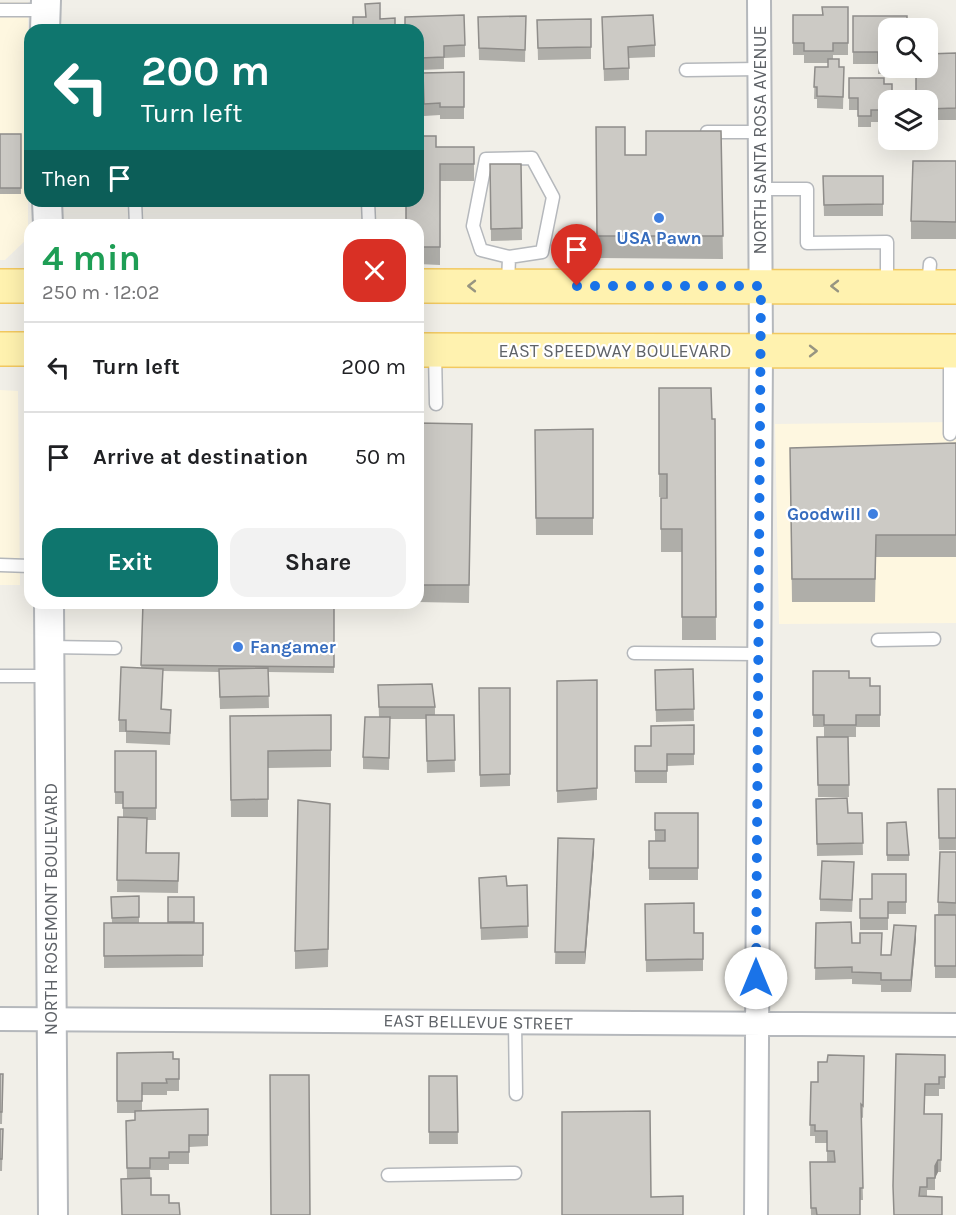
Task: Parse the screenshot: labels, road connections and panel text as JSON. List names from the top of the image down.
{
  "streets": {
    "main road": ["EAST SPEEDWAY BOULEVARD"],
    "street": ["NORTH SANTA ROSA AVENUE", "NORTH ROSEMONT BOULEVARD", "EAST BELLEVUE STREET"]
  },
  "crossings": [
    ["NORTH SANTA ROSA AVENUE", "EAST SPEEDWAY BOULEVARD"],
    ["NORTH SANTA ROSA AVENUE", "EAST BELLEVUE STREET"],
    ["NORTH ROSEMONT BOULEVARD", "EAST BELLEVUE STREET"]
  ],
  "places": ["USA Pawn", "Goodwill", "Fangamer"],
  "page": {
    "turn": ["200 m", "Turn left"],
    "then": "Then",
    "heading": ["4 min", "250 m · 12:02"],
    "list": [
      {
        "name": "Turn left",
        "value": "200 m"
      },
      {
        "name": "Arrive at destination",
        "value": "50 m"
      }
    ],
    "buttons": ["Exit", "Share"]
  }
}
